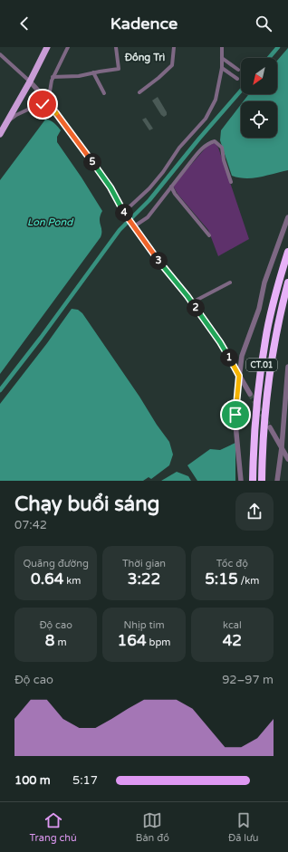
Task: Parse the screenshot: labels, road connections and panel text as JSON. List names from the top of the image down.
{
  "streets": {
    "highway": ["CT.01"]
  },
  "districts": ["Đồng Trì"],
  "water": ["Lon Pond"],
  "north": "bottom left",
  "page": {
    "header": "Kadence",
    "pins": [
      "5",
      "4",
      "3",
      "2",
      "1"
    ],
    "heading": ["Chạy buổi sáng", "07:42"],
    "stats": [
      ["Quãng đường", "0.64 km"],
      ["Thời gian", "3:22"],
      ["Tốc độ", "5:15 /km"],
      ["Độ cao", "8 m"],
      ["Nhịp tim", "164 bpm"],
      ["kcal", "42"]
    ],
    "chart": ["Độ cao", "92–97 m"],
    "list": [
      {
        "name": "100 m",
        "note": "5:17"
      }
    ],
    "tabs": ["Trang chủ", "Bản đồ", "Đã lưu"]
  }
}
